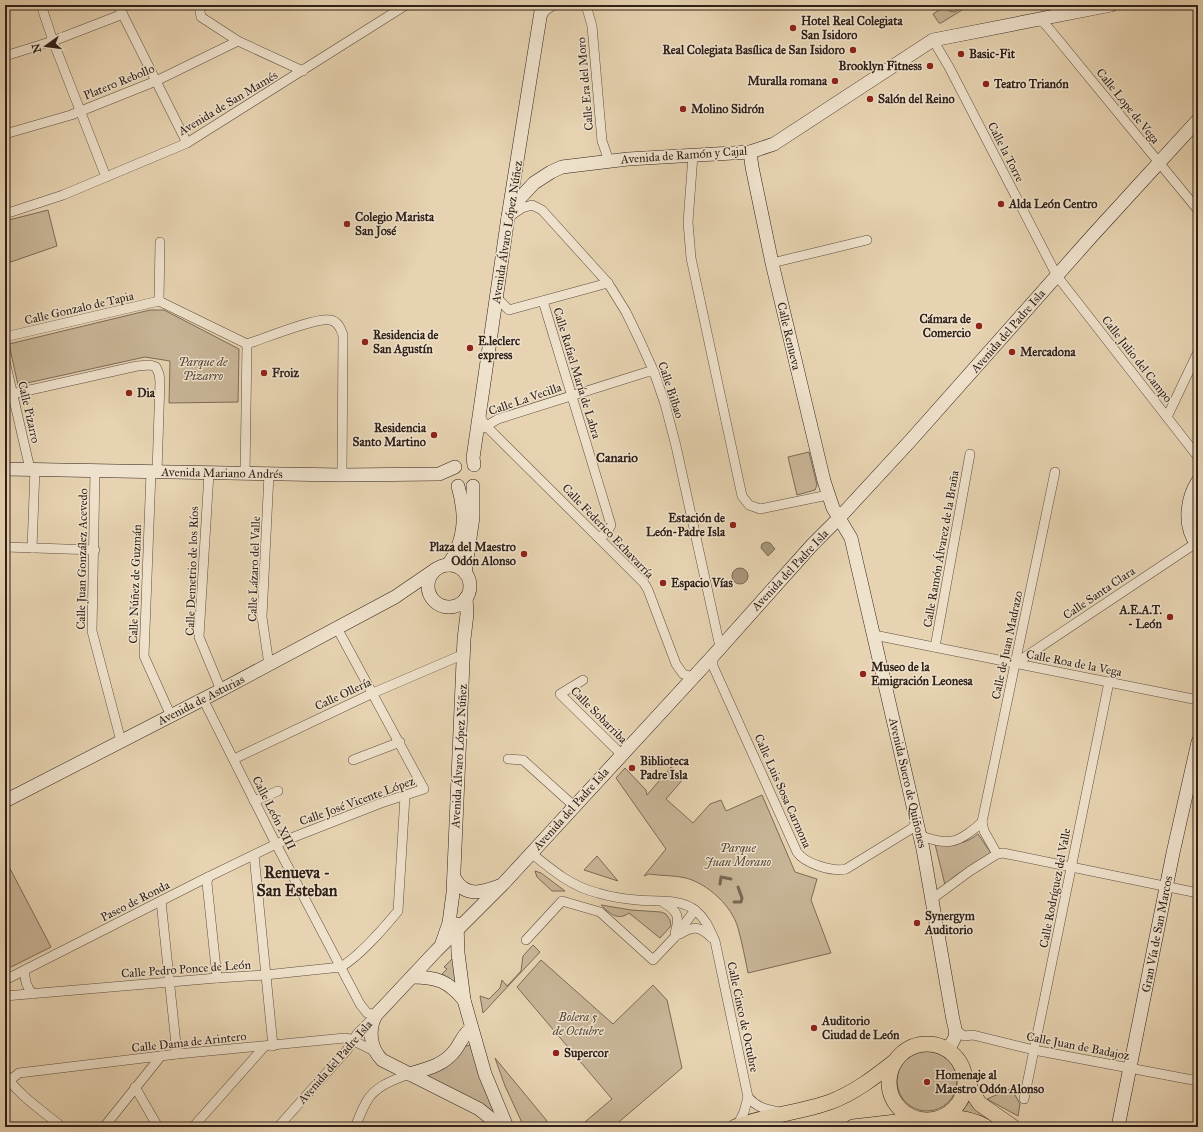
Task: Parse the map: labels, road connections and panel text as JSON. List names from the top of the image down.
{
  "streets": {
    "main road": [
      "Avenida de Ramón y Cajal",
      "Avenida Álvaro López Núñez",
      "Avenida del Padre Isla",
      "Calle Renueva",
      "Avenida Mariano Andrés",
      "Avenida de Asturias",
      "Avenida Suero de Quiñones",
      "Gran Vía de San Marcos"
    ],
    "street": [
      "Platero Rebollo",
      "Calle Era del Moro",
      "Avenida de San Mamés",
      "Calle Lope de Vega",
      "Calle la Torre",
      "Calle Gonzalo de Tapia",
      "Calle Julio del Campo",
      "Calle Rafael María de Labra",
      "Calle Bilbao",
      "Calle La Vecilla",
      "Calle Pizarro",
      "Calle Federico Echavarría",
      "Calle Ramón Álvarez de la Braña",
      "Calle Juan González Acevedo",
      "Calle Lázaro del Valle",
      "Calle Demetrio de los Ríos",
      "Calle Núñez de Guzmán",
      "Calle Santa Clara",
      "Calle de Juan Madrazo",
      "Calle Roa de la Vega",
      "Calle Ollería",
      "Calle Sobarriba",
      "Calle Luis Sosa Carmona",
      "Calle José Vicente López",
      "Calle León XIII",
      "Calle Rodríguez del Valle",
      "Paseo de Ronda",
      "Calle Pedro Ponce de León",
      "Calle Cinco de Octubre",
      "Calle Dama de Arintero",
      "Calle Juan de Badajoz"
    ]
  },
  "crossings": [
    ["Calle Era del Moro", "Avenida de Ramón y Cajal"],
    ["Calle Lope de Vega", "Avenida de Ramón y Cajal"],
    ["Calle Lope de Vega", "Avenida del Padre Isla"],
    ["Calle la Torre", "Avenida de Ramón y Cajal"],
    ["Calle la Torre", "Avenida del Padre Isla"],
    ["Calle la Torre", "Calle Julio del Campo"],
    ["Avenida de Ramón y Cajal", "Avenida Álvaro López Núñez"],
    ["Avenida de Ramón y Cajal", "Calle Renueva"],
    ["Avenida de Ramón y Cajal", "Calle Bilbao"],
    ["Avenida Álvaro López Núñez", "Avenida del Padre Isla"],
    ["Avenida Álvaro López Núñez", "Calle Bilbao"],
    ["Avenida Álvaro López Núñez", "Calle La Vecilla"],
    ["Avenida Álvaro López Núñez", "Avenida Mariano Andrés"],
    ["Avenida Álvaro López Núñez", "Calle Federico Echavarría"],
    ["Avenida Álvaro López Núñez", "Calle Ollería"],
    ["Avenida Álvaro López Núñez", "Avenida de Asturias"],
    ["Avenida Álvaro López Núñez", "Calle León XIII"],
    ["Avenida Álvaro López Núñez", "Calle Dama de Arintero"],
    ["Avenida del Padre Isla", "Calle Renueva"],
    ["Avenida del Padre Isla", "Calle Julio del Campo"],
    ["Avenida del Padre Isla", "Calle Bilbao"],
    ["Avenida del Padre Isla", "Calle Federico Echavarría"],
    ["Avenida del Padre Isla", "Calle Sobarriba"],
    ["Avenida del Padre Isla", "Avenida Suero de Quiñones"],
    ["Avenida del Padre Isla", "Calle Luis Sosa Carmona"],
    ["Avenida del Padre Isla", "Calle León XIII"],
    ["Avenida del Padre Isla", "Calle Cinco de Octubre"],
    ["Avenida del Padre Isla", "Calle Dama de Arintero"],
    ["Calle Renueva", "Avenida Suero de Quiñones"],
    ["Calle Rafael María de Labra", "Calle La Vecilla"],
    ["Calle Rafael María de Labra", "Calle Federico Echavarría"],
    ["Calle Bilbao", "Calle La Vecilla"],
    ["Calle Bilbao", "Calle Luis Sosa Carmona"],
    ["Calle La Vecilla", "Calle Federico Echavarría"],
    ["Calle Pizarro", "Avenida Mariano Andrés"],
    ["Calle Pizarro", "Calle Núñez de Guzmán"],
    ["Avenida Mariano Andrés", "Calle Juan González Acevedo"],
    ["Avenida Mariano Andrés", "Calle Lázaro del Valle"],
    ["Avenida Mariano Andrés", "Calle Demetrio de los Ríos"],
    ["Avenida Mariano Andrés", "Calle Núñez de Guzmán"],
    ["Calle Ramón Álvarez de la Braña", "Calle Roa de la Vega"],
    ["Calle Juan González Acevedo", "Avenida de Asturias"],
    ["Calle Lázaro del Valle", "Avenida de Asturias"],
    ["Calle Demetrio de los Ríos", "Avenida de Asturias"],
    ["Calle Núñez de Guzmán", "Avenida de Asturias"],
    ["Calle Santa Clara", "Calle de Juan Madrazo"],
    ["Calle Santa Clara", "Calle Roa de la Vega"],
    ["Calle de Juan Madrazo", "Calle Roa de la Vega"],
    ["Calle Roa de la Vega", "Avenida Suero de Quiñones"],
    ["Calle Roa de la Vega", "Calle Rodríguez del Valle"],
    ["Calle Ollería", "Calle León XIII"],
    ["Avenida de Asturias", "Calle León XIII"],
    ["Avenida Suero de Quiñones", "Calle Luis Sosa Carmona"],
    ["Avenida Suero de Quiñones", "Calle Juan de Badajoz"],
    ["Calle José Vicente López", "Calle León XIII"],
    ["Calle José Vicente López", "Paseo de Ronda"],
    ["Calle León XIII", "Paseo de Ronda"],
    ["Calle León XIII", "Calle Pedro Ponce de León"],
    ["Calle León XIII", "Calle Dama de Arintero"],
    ["Calle Rodríguez del Valle", "Calle Juan de Badajoz"],
    ["Gran Vía de San Marcos", "Calle Juan de Badajoz"]
  ],
  "districts": ["Canario", "Renueva - San Esteban"],
  "parks": ["Parque de Pizarro", "Parque Juan Morano", "Bolera 5 de Octubre"],
  "places": [
    "Hotel Real Colegiata San Isidoro",
    "Real Colegiata Basílica de San Isidoro",
    "Basic-Fit",
    "Brooklyn Fitness",
    "Muralla romana",
    "Teatro Trianón",
    "Salón del Reino",
    "Molino Sidrón",
    "Alda León Centro",
    "Colegio Marista San José",
    "Cámara de Comercio",
    "Residencia de San Agustín",
    "E.leclerc express",
    "Mercadona",
    "Froiz",
    "Dia",
    "Residencia Santo Martino",
    "Estación de León-Padre Isla",
    "Plaza del Maestro Odón Alonso",
    "Espacio Vías",
    "A.E.A.T. - León",
    "Museo de la Emigración Leonesa",
    "Biblioteca Padre Isla",
    "Synergym Auditorio",
    "Auditorio Ciudad de León",
    "Supercor",
    "Homenaje al Maestro Odón Alonso"
  ],
  "north": "left"
}
